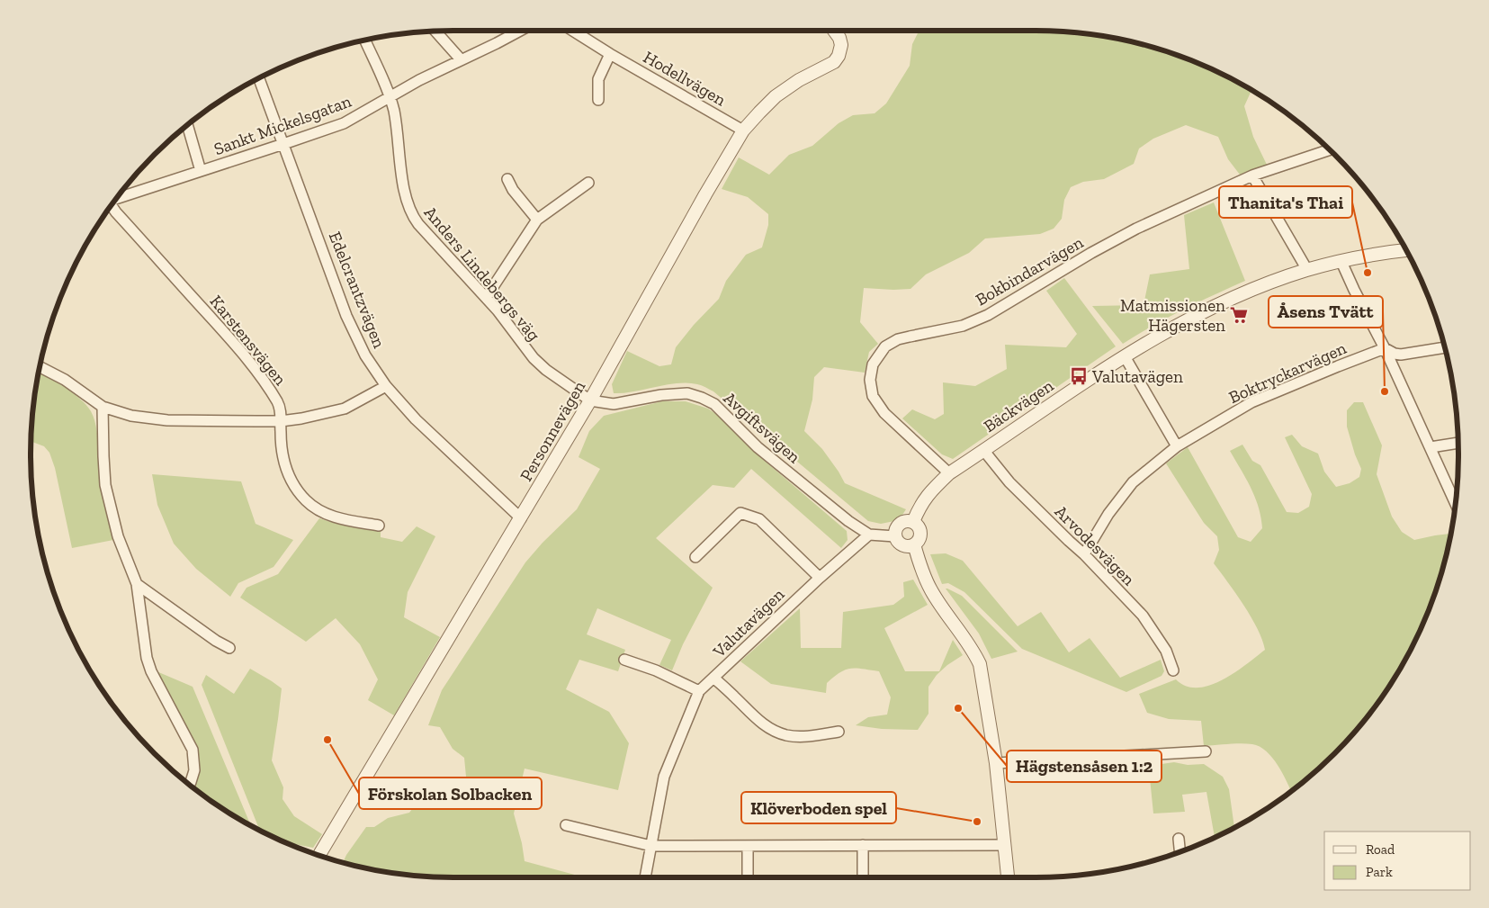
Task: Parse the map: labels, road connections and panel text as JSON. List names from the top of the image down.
{
  "streets": {
    "street": [
      "Hodellvägen",
      "Sankt Mickelsgatan",
      "Bokbindarvägen",
      "Anders Lindebergs väg",
      "Edelcrantzvägen",
      "Karstensvägen",
      "Boktryckarvägen",
      "Bäckvägen",
      "Avgiftsvägen",
      "Personnevägen",
      "Arvodesvägen",
      "Valutavägen"
    ]
  },
  "crossings": [
    ["Hodellvägen", "Personnevägen"],
    ["Sankt Mickelsgatan", "Anders Lindebergs väg"],
    ["Sankt Mickelsgatan", "Edelcrantzvägen"],
    ["Bokbindarvägen", "Bäckvägen"],
    ["Anders Lindebergs väg", "Avgiftsvägen"],
    ["Anders Lindebergs väg", "Personnevägen"],
    ["Edelcrantzvägen", "Personnevägen"],
    ["Boktryckarvägen", "Arvodesvägen"],
    ["Bäckvägen", "Arvodesvägen"],
    ["Avgiftsvägen", "Personnevägen"],
    ["Avgiftsvägen", "Valutavägen"]
  ],
  "places": {
    "other": [
      "Thanita's Thai",
      "Åsens Tvätt",
      "Hägstensåsen 1:2",
      "Förskolan Solbacken",
      "Klöverboden spel"
    ],
    "supermarket": ["Matmissionen Hägersten"],
    "bus stop": ["Valutavägen"]
  },
  "legend": ["Road", "Park"]
}
